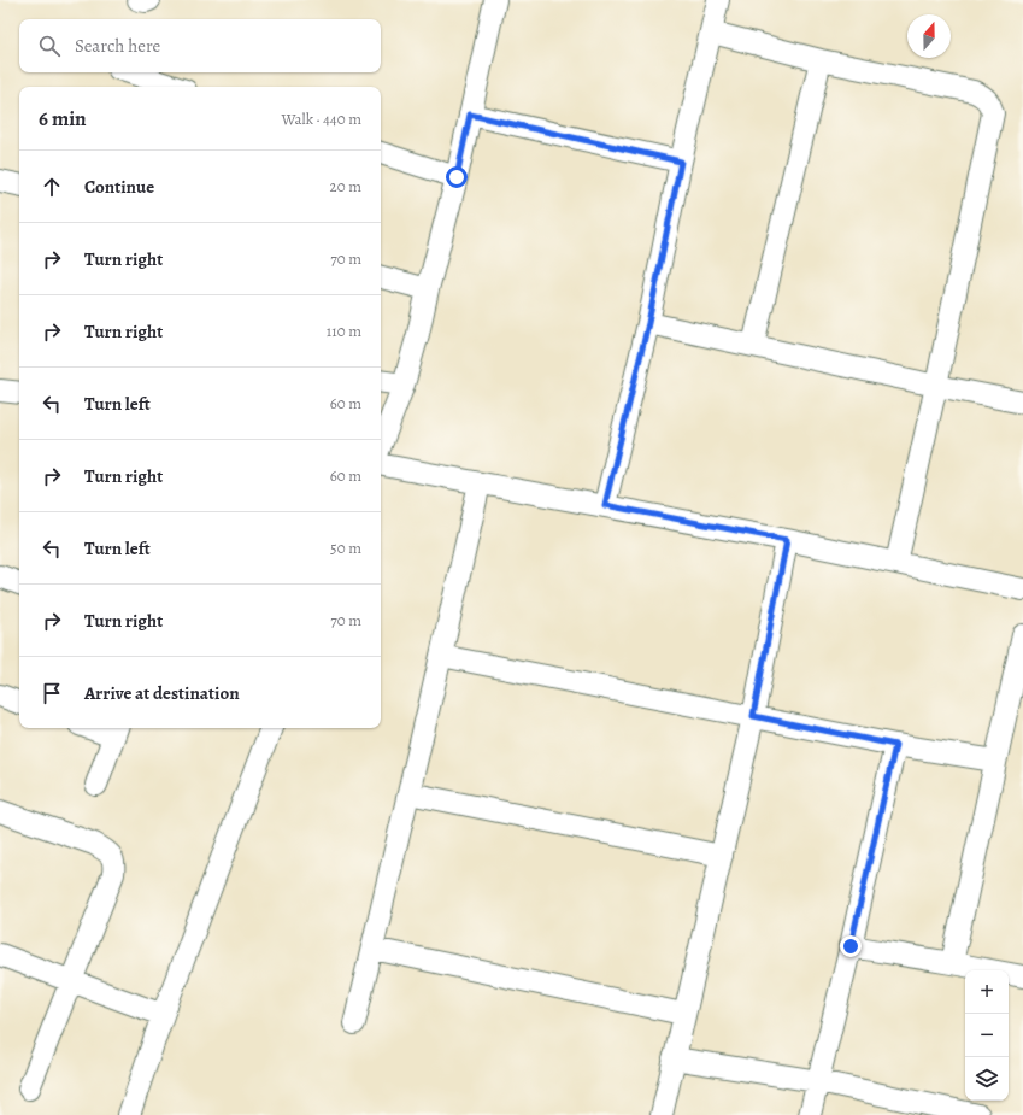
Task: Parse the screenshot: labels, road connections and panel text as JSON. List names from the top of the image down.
{
  "north": "top",
  "page": {
    "search": "Search here",
    "heading": ["6 min", "Walk · 440 m"],
    "list": [
      ["Continue", "20 m"],
      ["Turn right", "70 m"],
      ["Turn right", "110 m"],
      ["Turn left", "60 m"],
      ["Turn right", "60 m"],
      ["Turn left", "50 m"],
      ["Turn right", "70 m"],
      "Arrive at destination"
    ],
    "map_buttons": ["+", "−"]
  }
}
